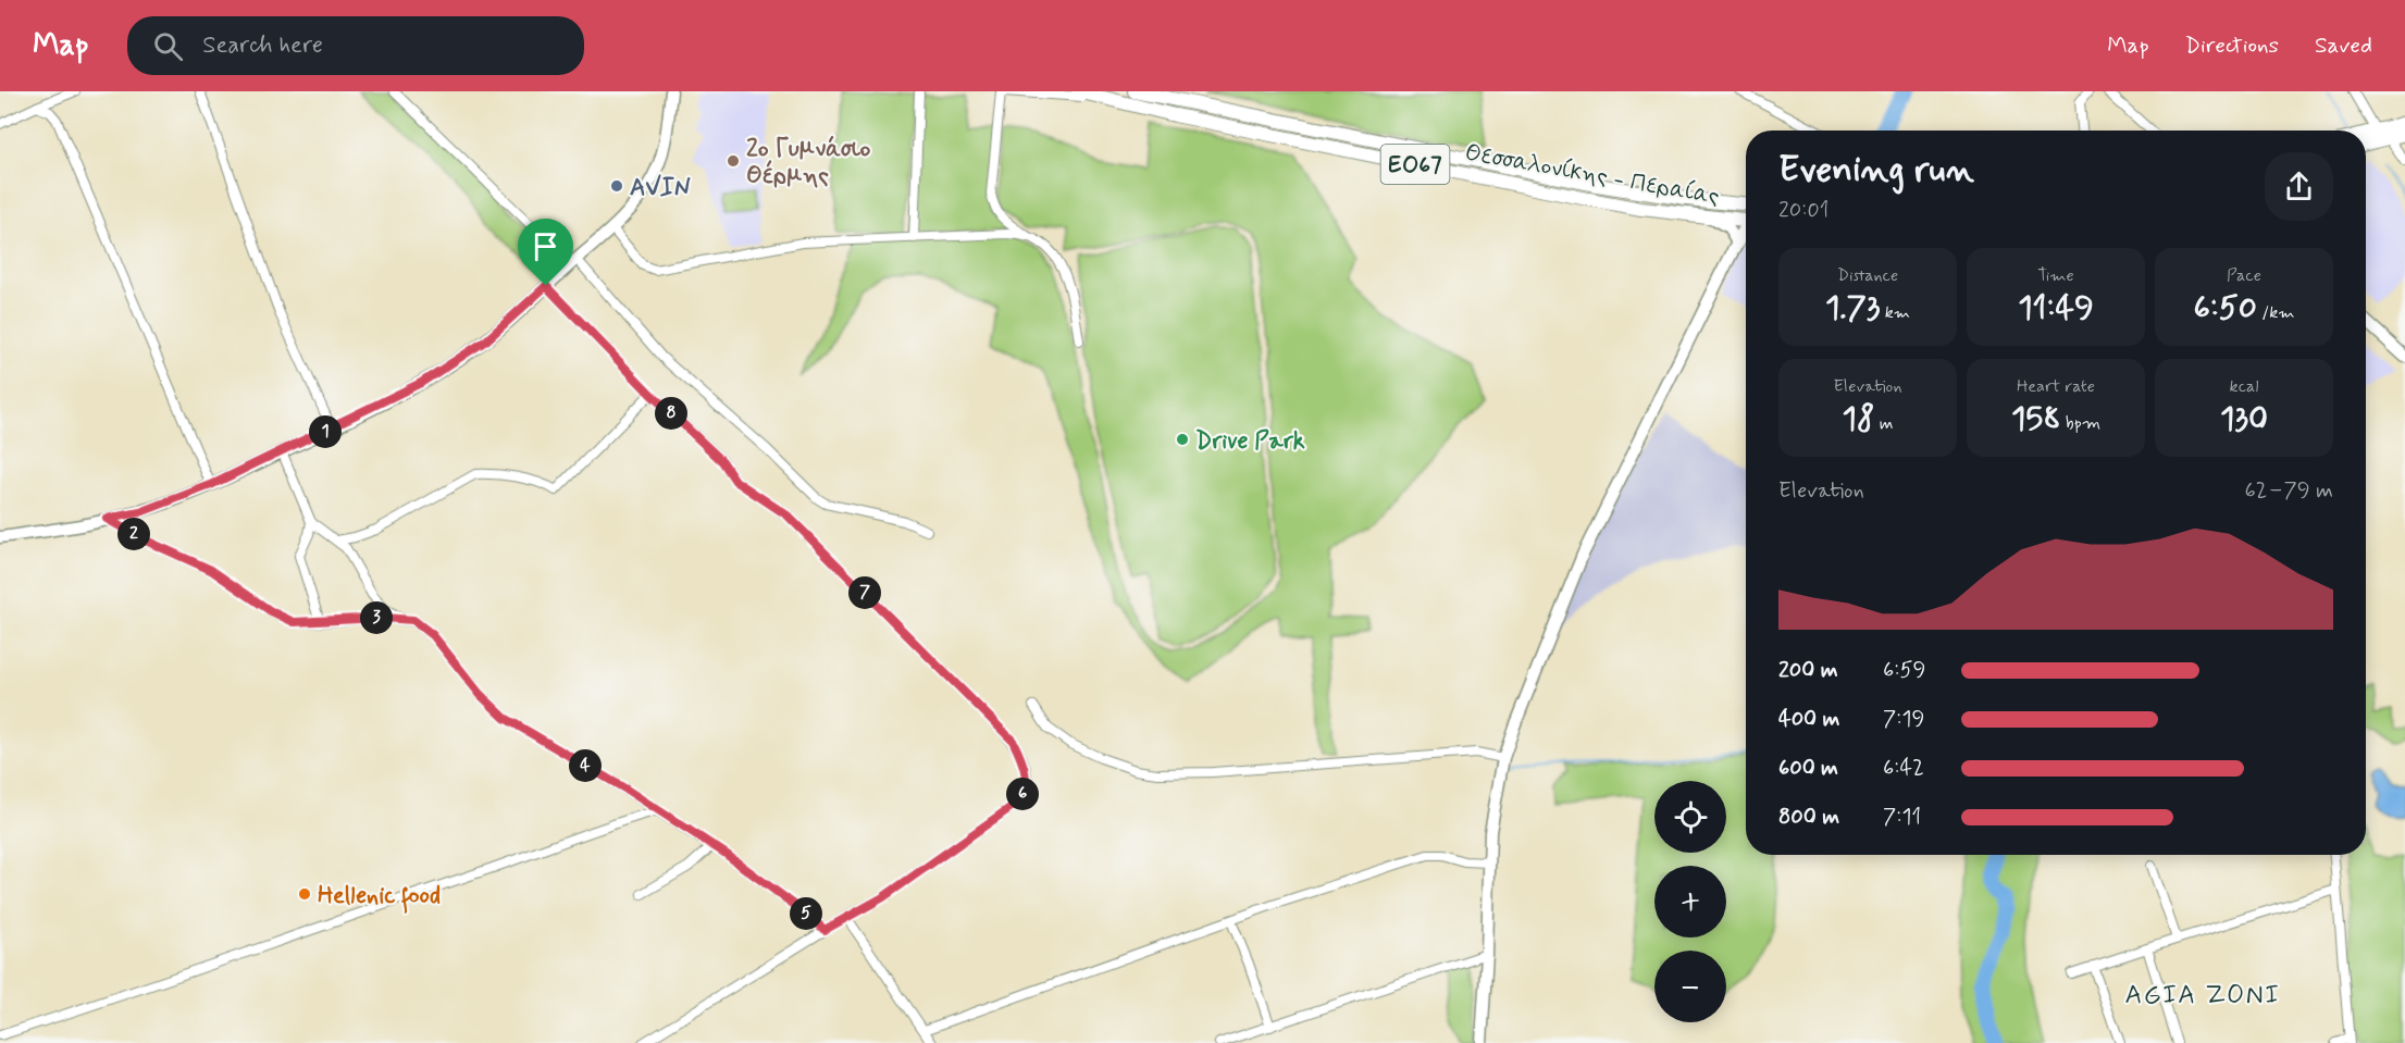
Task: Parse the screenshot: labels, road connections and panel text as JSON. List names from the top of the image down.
{
  "streets": {
    "main road": ["ΕΟ67", "Θεσσαλονίκης - Περαίας"]
  },
  "districts": ["AGIA ZONI"],
  "places": [
    "2ο Γυμνάσιο Θέρμης",
    "AVIN",
    "Drive Park",
    "Hellenic food"
  ],
  "page": {
    "header": "Map",
    "search": "Search here",
    "nav": ["Map", "Directions", "Saved"],
    "heading": ["Evening run", "20:01"],
    "stats": [
      ["Distance", "1.73 km"],
      ["Time", "11:49"],
      ["Pace", "6:50 /km"],
      ["Elevation", "18 m"],
      ["Heart rate", "158 bpm"],
      ["kcal", "130"]
    ],
    "pins": [
      "8",
      "1",
      "2",
      "7",
      "3",
      "4",
      "6",
      "5"
    ],
    "chart": ["Elevation", "62–79 m"],
    "list": [
      {
        "name": "200 m",
        "note": "6:59"
      },
      {
        "name": "400 m",
        "note": "7:19"
      },
      {
        "name": "600 m",
        "note": "6:42"
      },
      {
        "name": "800 m",
        "note": "7:11"
      }
    ],
    "map_buttons": ["+", "−"]
  }
}
